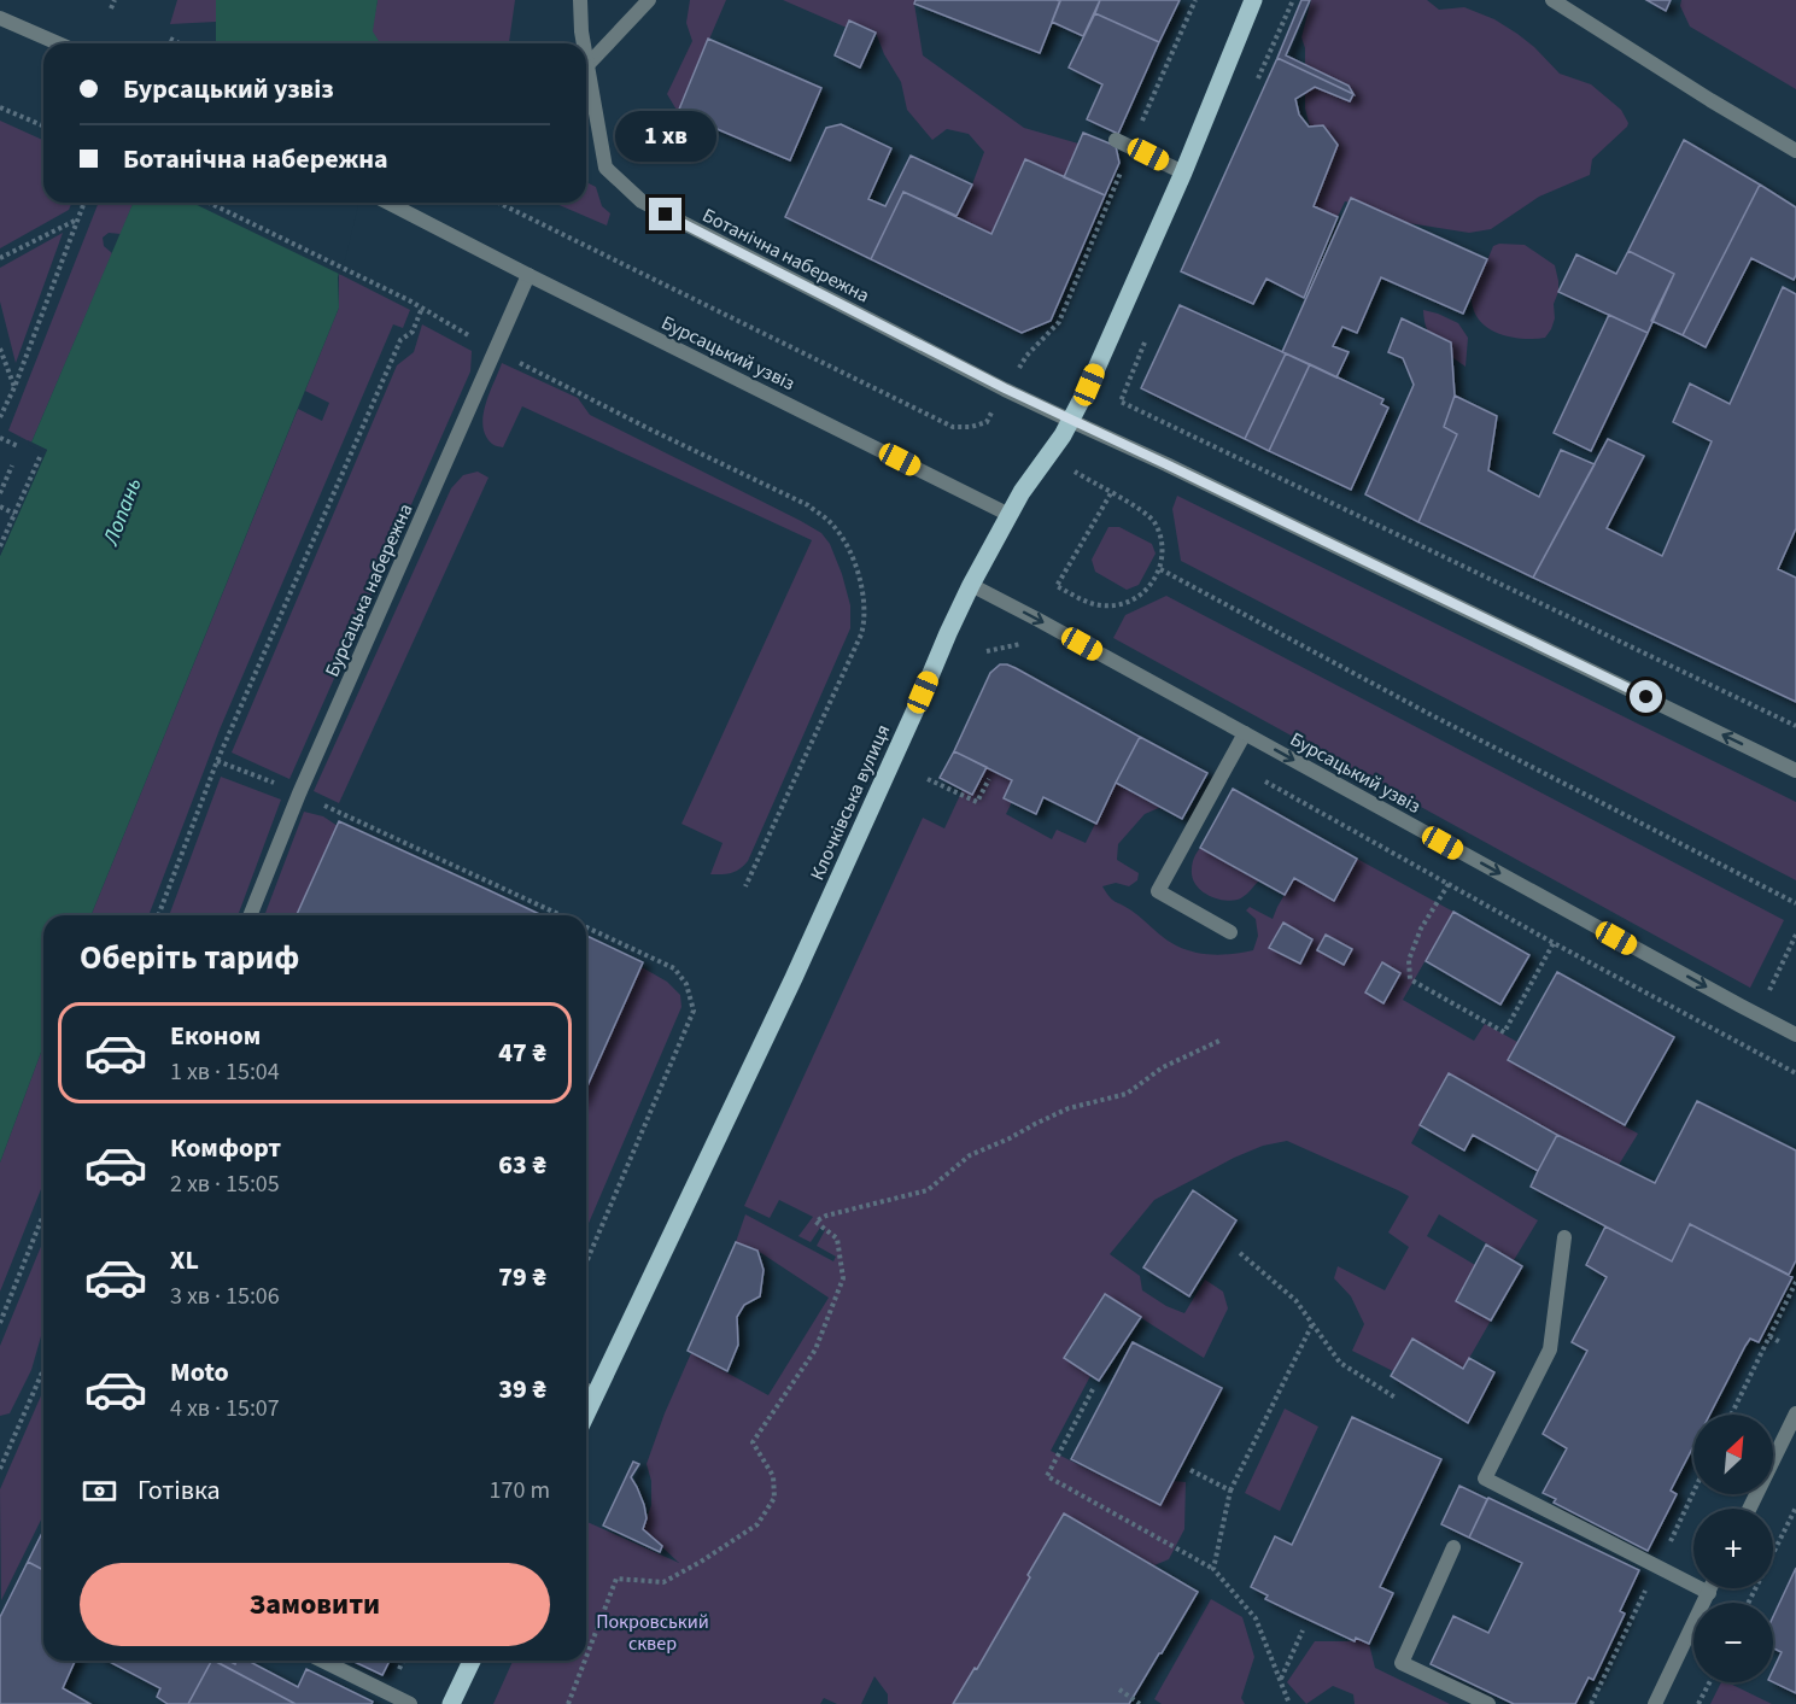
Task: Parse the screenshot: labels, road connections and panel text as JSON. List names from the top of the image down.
{
  "streets": {
    "main road": ["Клочківська вулиця"],
    "street": ["Ботанічна набережна", "Бурсацький узвіз", "Бурсацька набережна"]
  },
  "crossings": [
    ["Ботанічна набережна", "Клочківська вулиця"],
    ["Бурсацький узвіз", "Бурсацька набережна"],
    ["Бурсацький узвіз", "Клочківська вулиця"]
  ],
  "one_way": ["Бурсацький узвіз"],
  "water": ["Лопань"],
  "parks": ["Покровський сквер"],
  "north": "top right",
  "page": {
    "banner": ["Бурсацький узвіз", "Ботанічна набережна"],
    "bubble": "1 хв",
    "heading": "Оберіть тариф",
    "list": [
      {
        "name": "Економ",
        "note": "1 хв · 15:04",
        "value": "47 ₴"
      },
      {
        "name": "Комфорт",
        "note": "2 хв · 15:05",
        "value": "63 ₴"
      },
      {
        "name": "XL",
        "note": "3 хв · 15:06",
        "value": "79 ₴"
      },
      {
        "name": "Moto",
        "note": "4 хв · 15:07",
        "value": "39 ₴"
      }
    ],
    "map_buttons": ["+", "−"],
    "pay": ["Готівка", "170 m"],
    "buttons": "Замовити"
  }
}
